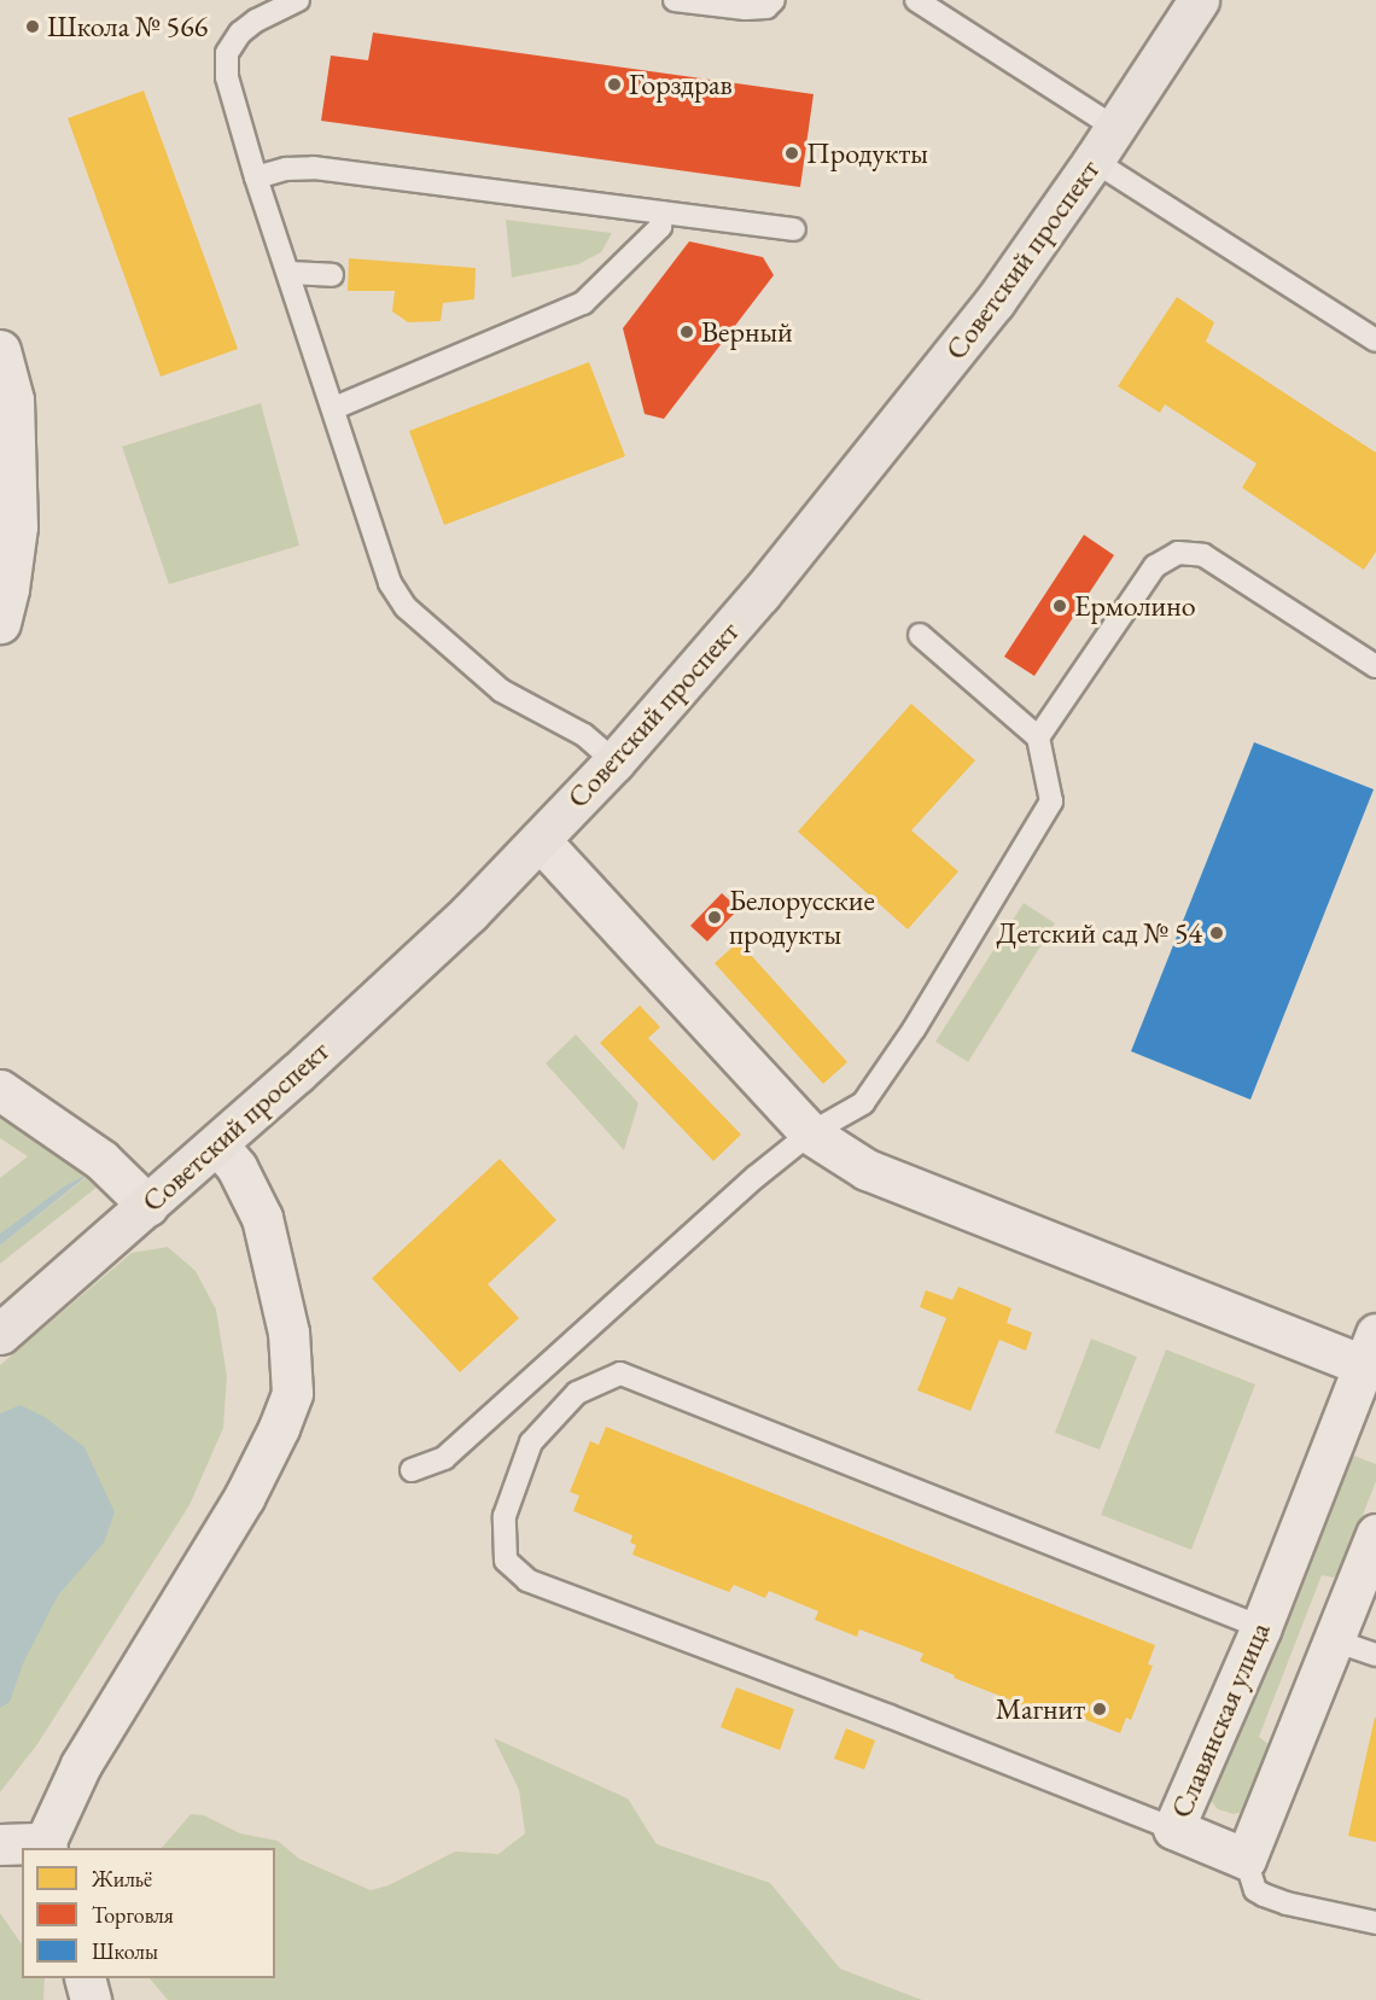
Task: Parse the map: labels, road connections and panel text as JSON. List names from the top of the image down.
{
  "streets": {
    "main road": ["Советский проспект"],
    "street": ["Славянская улица"]
  },
  "places": [
    "Школа № 566",
    "Горздрав",
    "Продукты",
    "Верный",
    "Ермолино",
    "Белорусские продукты",
    "Детский сад № 54",
    "Магнит"
  ],
  "legend": ["Жильё", "Торговля", "Школы"]
}
